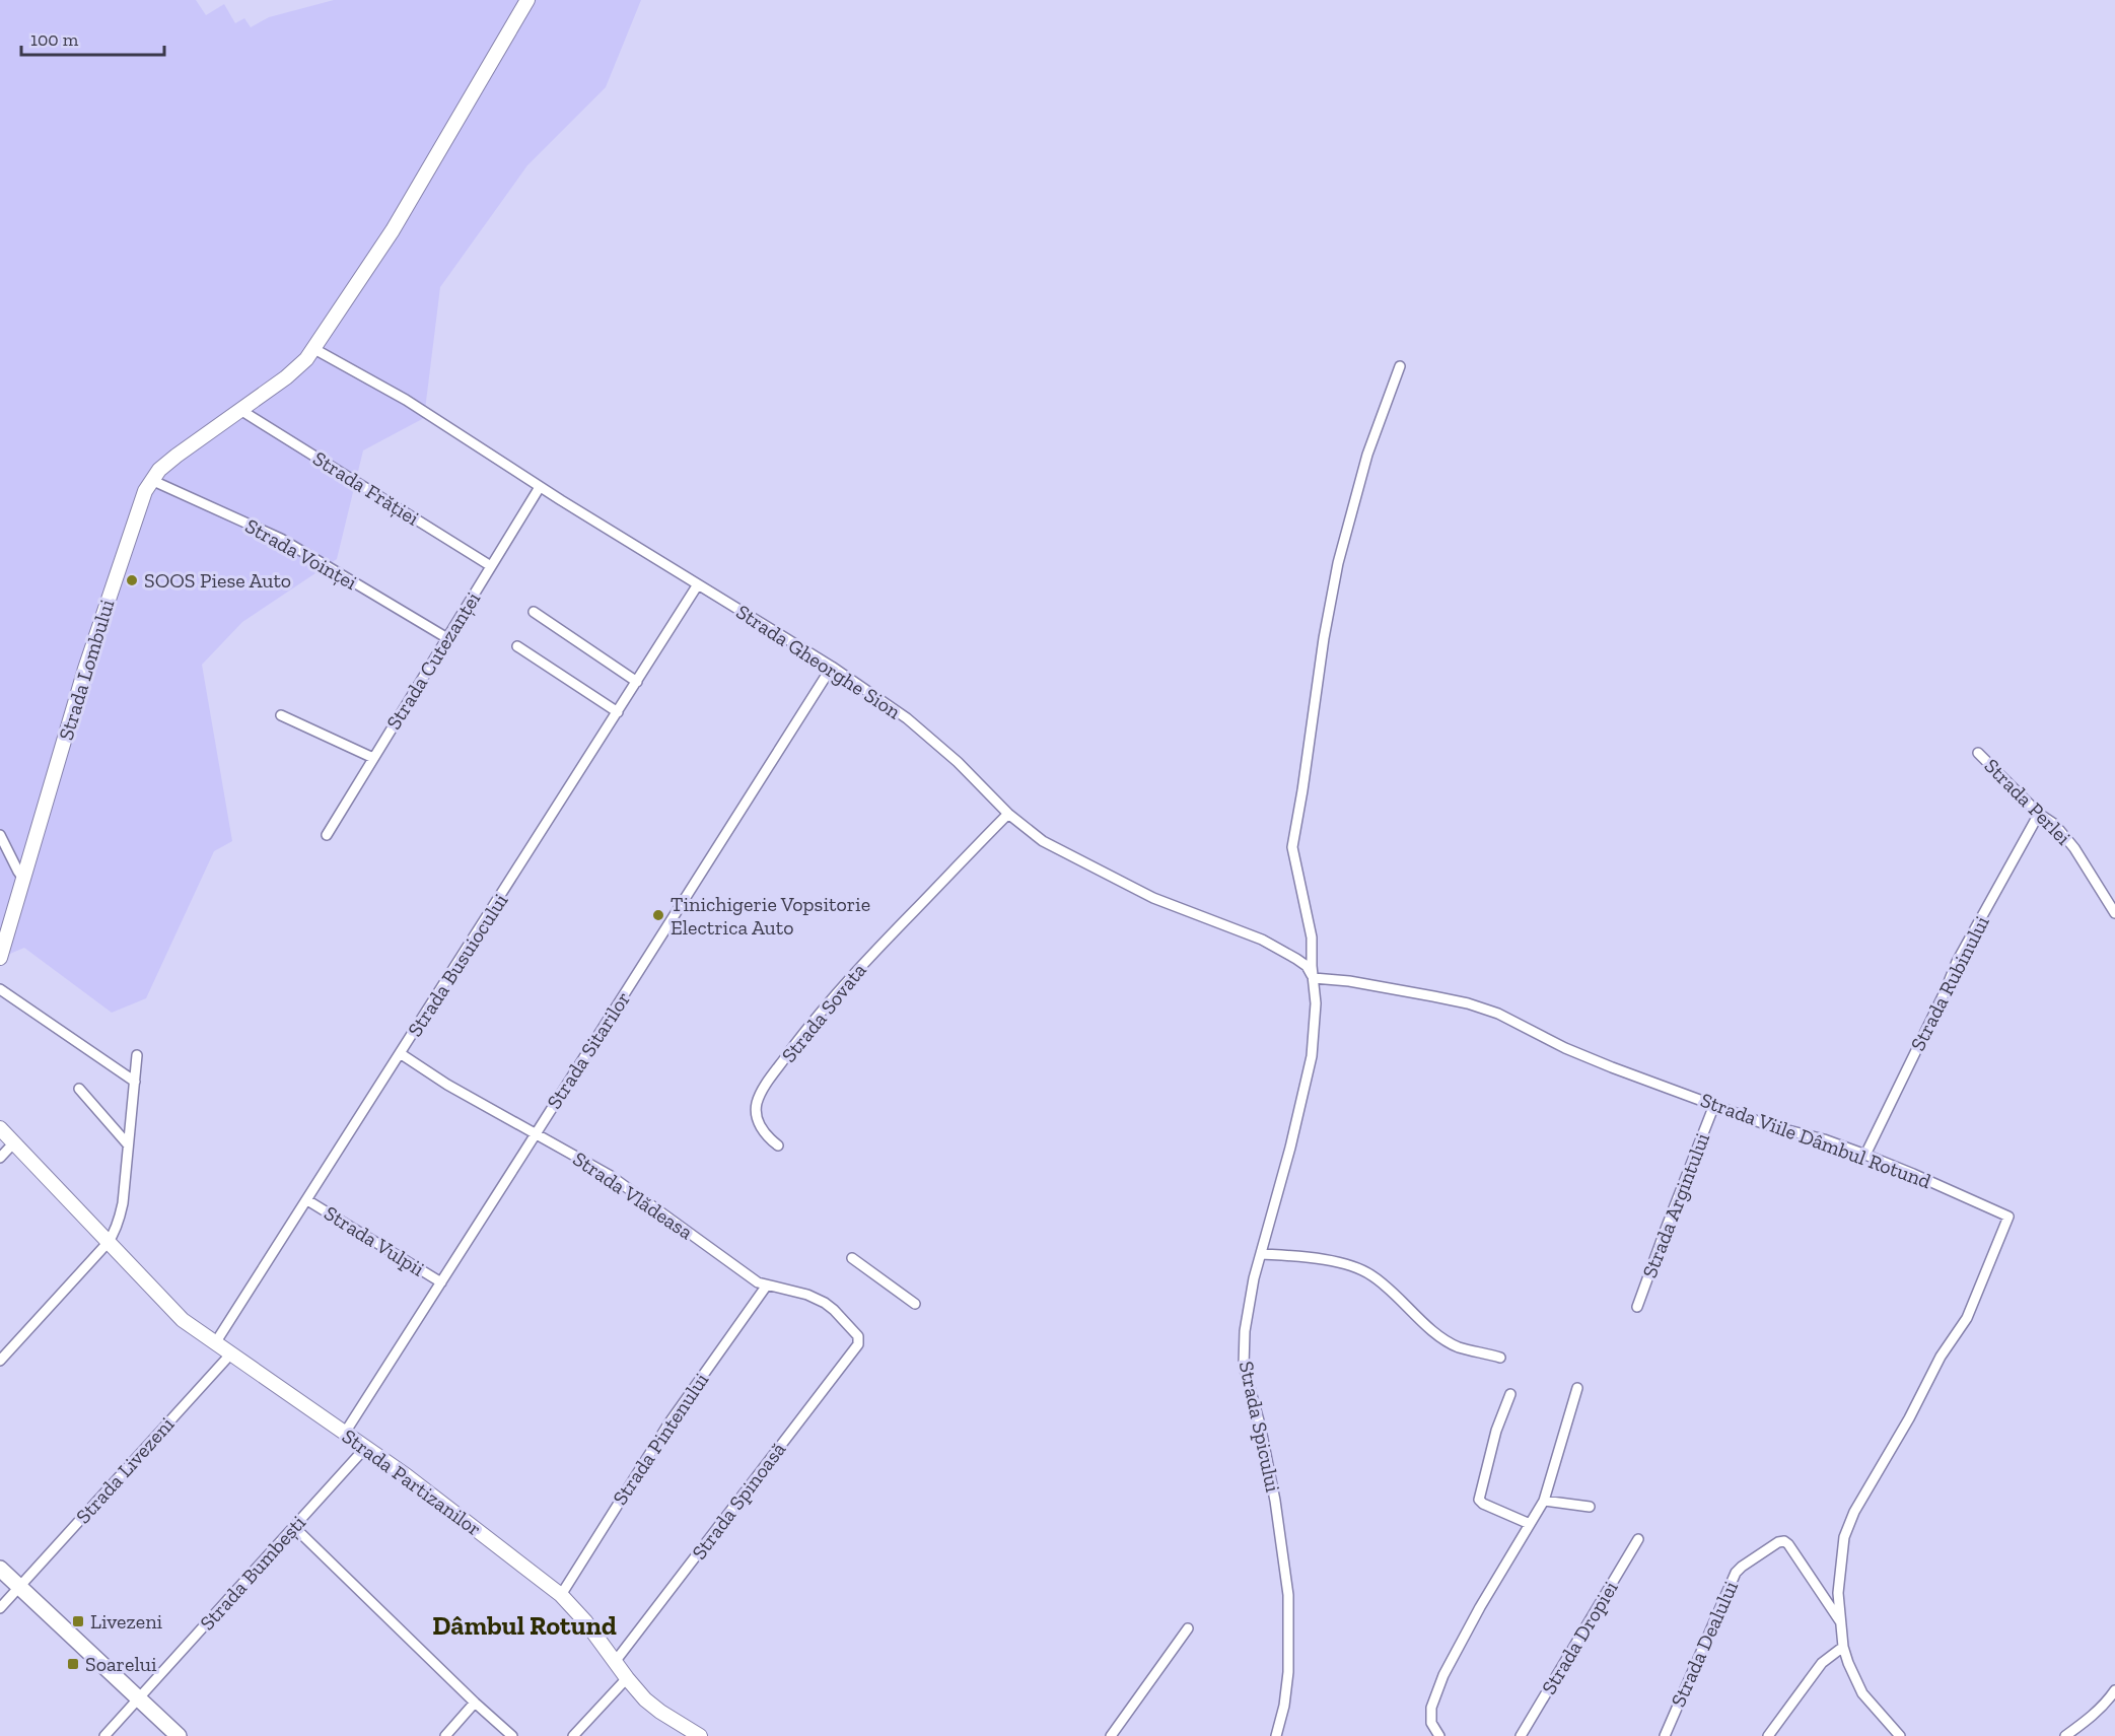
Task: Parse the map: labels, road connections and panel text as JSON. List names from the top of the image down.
{
  "streets": {
    "street": [
      "Strada Frăției",
      "Strada Voinței",
      "Strada Cutezanței",
      "Strada Gheorghe Sion",
      "Strada Lombului",
      "Strada Perlei",
      "Strada Busuiocului",
      "Strada Rubinului",
      "Strada Sovata",
      "Strada Sitarilor",
      "Strada Viile Dâmbul Rotund",
      "Strada Vlădeasa",
      "Strada Argintului",
      "Strada Vulpii",
      "Strada Spicului",
      "Strada Pintenului",
      "Strada Livezeni",
      "Strada Partizanilor",
      "Strada Spinoasă",
      "Strada Bumbești",
      "Strada Dropiei",
      "Strada Dealului"
    ]
  },
  "crossings": [
    ["Strada Frăției", "Strada Cutezanței"],
    ["Strada Frăției", "Strada Lombului"],
    ["Strada Voinței", "Strada Cutezanței"],
    ["Strada Voinței", "Strada Lombului"],
    ["Strada Cutezanței", "Strada Gheorghe Sion"],
    ["Strada Gheorghe Sion", "Strada Lombului"],
    ["Strada Gheorghe Sion", "Strada Busuiocului"],
    ["Strada Gheorghe Sion", "Strada Sovata"],
    ["Strada Gheorghe Sion", "Strada Sitarilor"],
    ["Strada Gheorghe Sion", "Strada Viile Dâmbul Rotund"],
    ["Strada Gheorghe Sion", "Strada Spicului"],
    ["Strada Perlei", "Strada Rubinului"],
    ["Strada Busuiocului", "Strada Vlădeasa"],
    ["Strada Busuiocului", "Strada Vulpii"],
    ["Strada Busuiocului", "Strada Partizanilor"],
    ["Strada Rubinului", "Strada Viile Dâmbul Rotund"],
    ["Strada Sitarilor", "Strada Vlădeasa"],
    ["Strada Sitarilor", "Strada Vulpii"],
    ["Strada Sitarilor", "Strada Partizanilor"],
    ["Strada Viile Dâmbul Rotund", "Strada Argintului"],
    ["Strada Viile Dâmbul Rotund", "Strada Spicului"],
    ["Strada Viile Dâmbul Rotund", "Strada Dealului"],
    ["Strada Vlădeasa", "Strada Pintenului"],
    ["Strada Vlădeasa", "Strada Spinoasă"],
    ["Strada Pintenului", "Strada Partizanilor"],
    ["Strada Livezeni", "Strada Partizanilor"],
    ["Strada Partizanilor", "Strada Spinoasă"],
    ["Strada Partizanilor", "Strada Bumbești"]
  ],
  "districts": ["Dâmbul Rotund"],
  "places": {
    "other": ["SOOS Piese Auto", "Tinichigerie Vopsitorie Electrica Auto"],
    "transit": ["Livezeni", "Soarelui"]
  },
  "scale_bar": "100 m"
}
